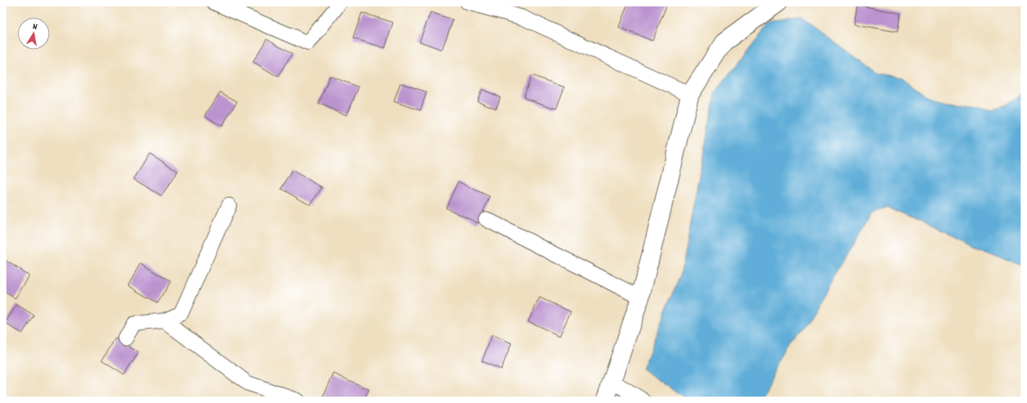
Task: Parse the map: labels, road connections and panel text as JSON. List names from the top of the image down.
{
  "north": "top"
}
